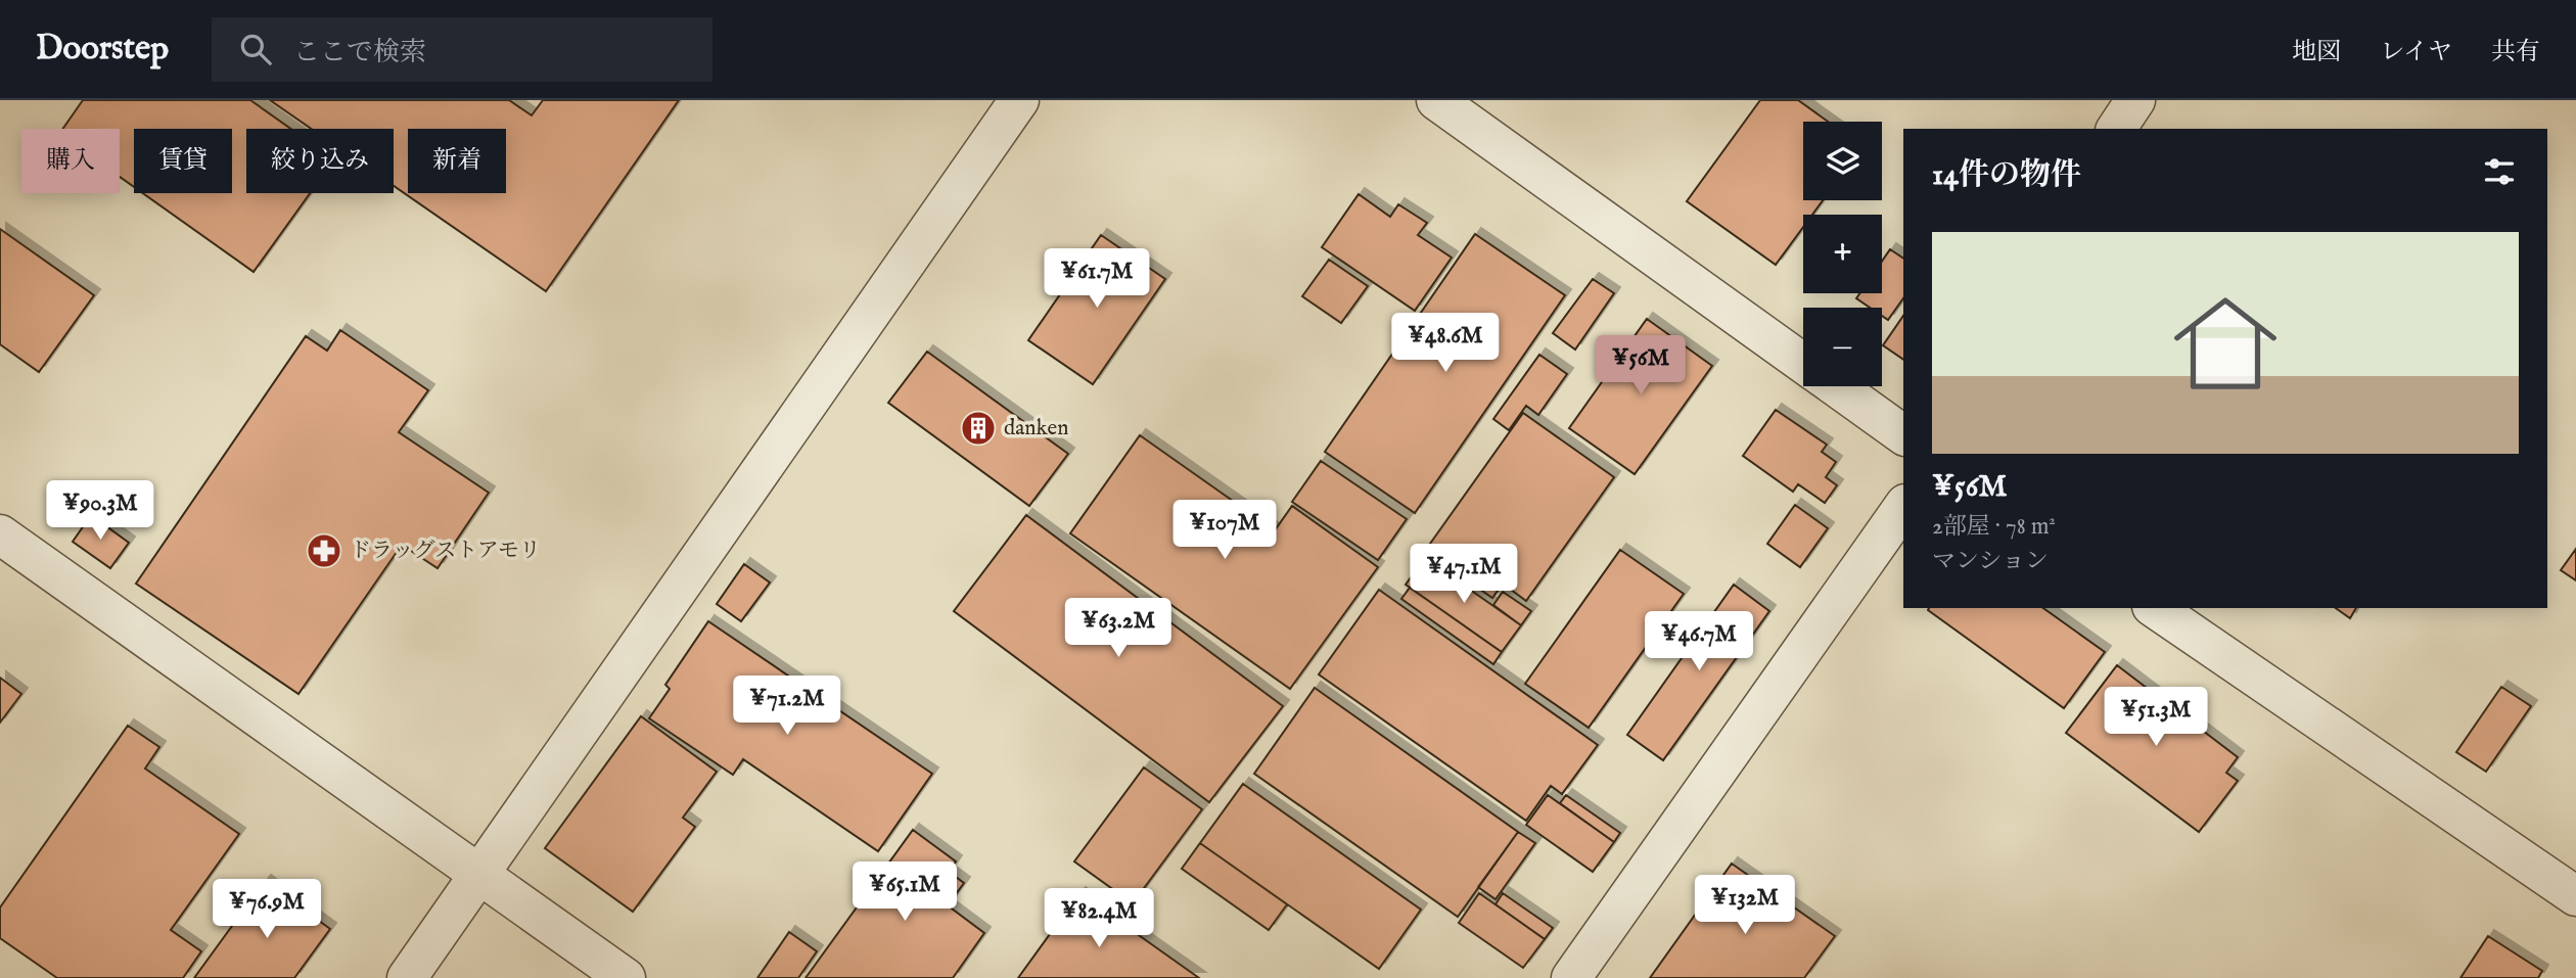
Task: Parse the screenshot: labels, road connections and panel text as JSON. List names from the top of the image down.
{
  "places": {
    "building": ["danken"],
    "pharmacy": ["ドラッグストアモリ"]
  },
  "page": {
    "header": "Doorstep",
    "search": "ここで検索",
    "nav": ["地図", "レイヤ", "共有"],
    "map_buttons": ["+", "−"],
    "chip": [
      "購入",
      "賃貸",
      "絞り込み",
      "新着"
    ],
    "heading": "14件の物件",
    "list": [
      {
        "name": "¥56M",
        "note": "2部屋 · 78 m² · マンション"
      }
    ],
    "price": [
      "¥61.7M",
      "¥48.6M",
      "¥56M",
      "¥90.3M",
      "¥107M",
      "¥47.1M",
      "¥63.2M",
      "¥46.7M",
      "¥71.2M",
      "¥51.3M",
      "¥65.1M",
      "¥132M",
      "¥76.9M",
      "¥82.4M"
    ]
  }
}
